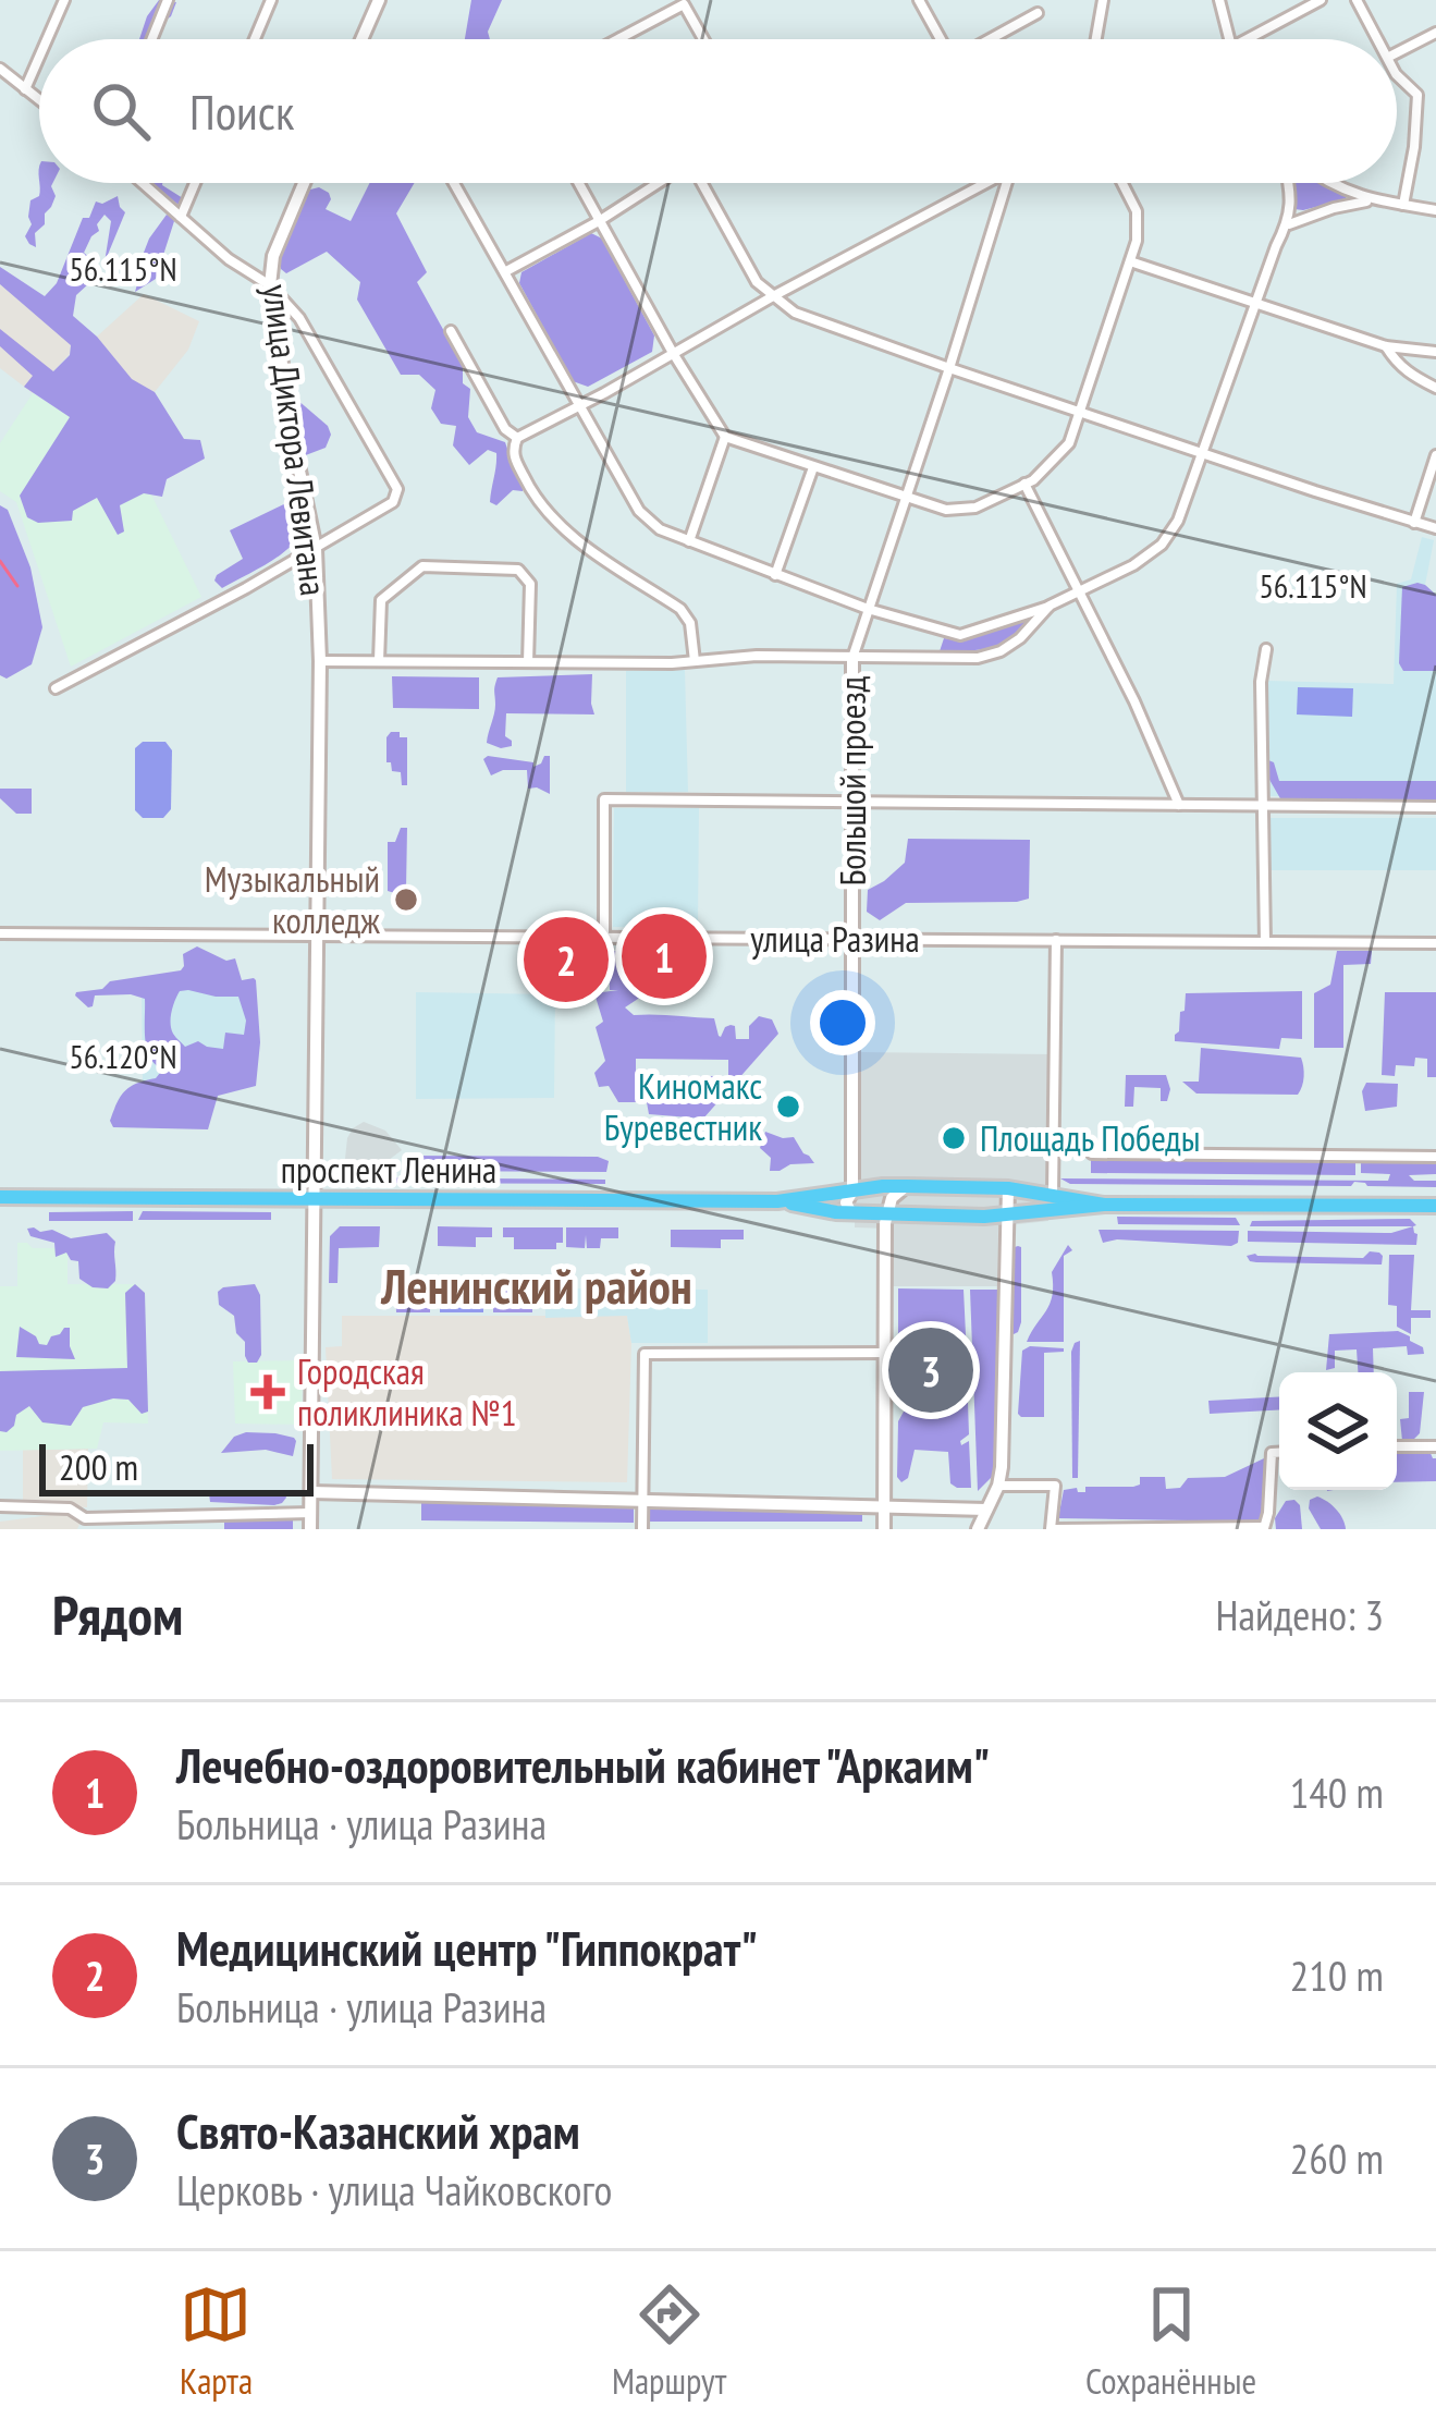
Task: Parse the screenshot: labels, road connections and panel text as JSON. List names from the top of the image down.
{
  "streets": {
    "main road": ["проспект Ленина"],
    "street": ["улица Диктора Левитана", "Большой проезд", "улица Разина"]
  },
  "crossings": [
    ["улица Диктора Левитана", "улица Разина"],
    ["улица Диктора Левитана", "проспект Ленина"],
    ["Большой проезд", "улица Разина"],
    ["Большой проезд", "проспект Ленина"]
  ],
  "districts": ["Ленинский район"],
  "places": {
    "other": ["Музыкальный колледж", "Киномакс Буревестник", "Площадь Победы"],
    "health": ["Городская поликлиника №1"]
  },
  "scale_bar": "200 m",
  "page": {
    "search": "Поиск",
    "pins": ["1", "2", "3"],
    "scale": "200 m",
    "heading": ["Рядом", "Найдено: 3"],
    "list": [
      {
        "mark": "1",
        "name": "Лечебно-оздоровительный кабинет \"Аркаим\"",
        "note": "Больница · улица Разина",
        "value": "140 m"
      },
      {
        "mark": "2",
        "name": "Медицинский центр \"Гиппократ\"",
        "note": "Больница · улица Разина",
        "value": "210 m"
      },
      {
        "mark": "3",
        "name": "Свято-Казанский храм",
        "note": "Церковь · улица Чайковского",
        "value": "260 m"
      }
    ],
    "nav": ["Карта", "Маршрут", "Сохранённые"]
  },
  "coordinates": ["56.115°N", "56.120°N"]
}
